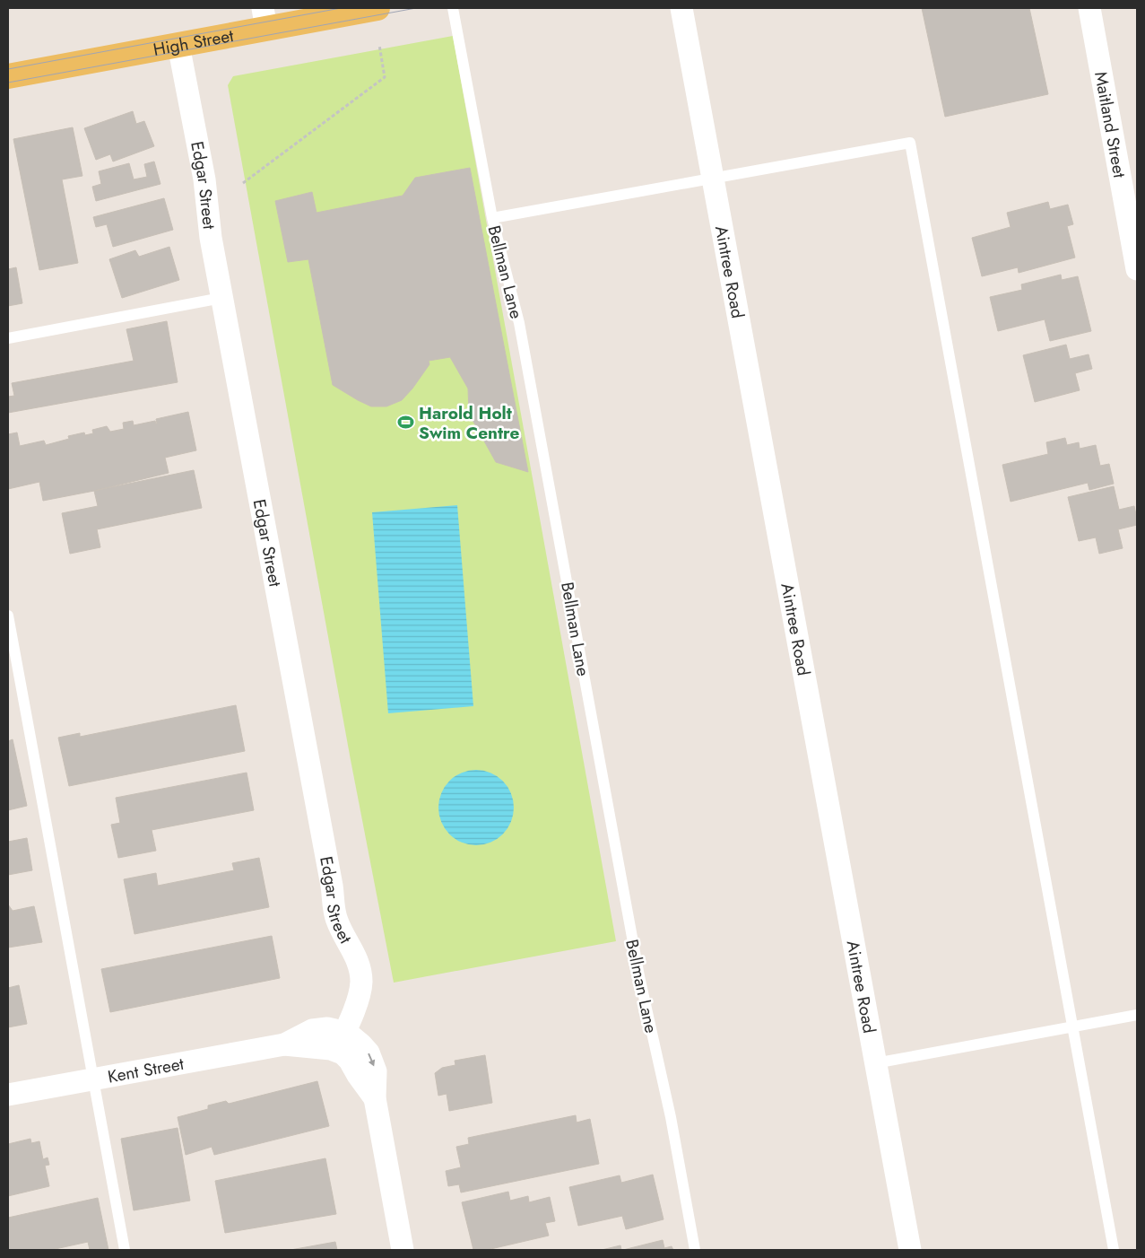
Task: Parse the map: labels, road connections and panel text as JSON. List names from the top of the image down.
{
  "streets": {
    "main road": ["High Street"],
    "street": [
      "Maitland Street",
      "Edgar Street",
      "Aintree Road",
      "Kent Street"
    ],
    "lane": ["Bellman Lane"]
  },
  "crossings": [
    ["High Street", "Edgar Street"],
    ["Edgar Street", "Kent Street"]
  ],
  "places": {
    "sports": ["Harold Holt Swim Centre"]
  }
}
